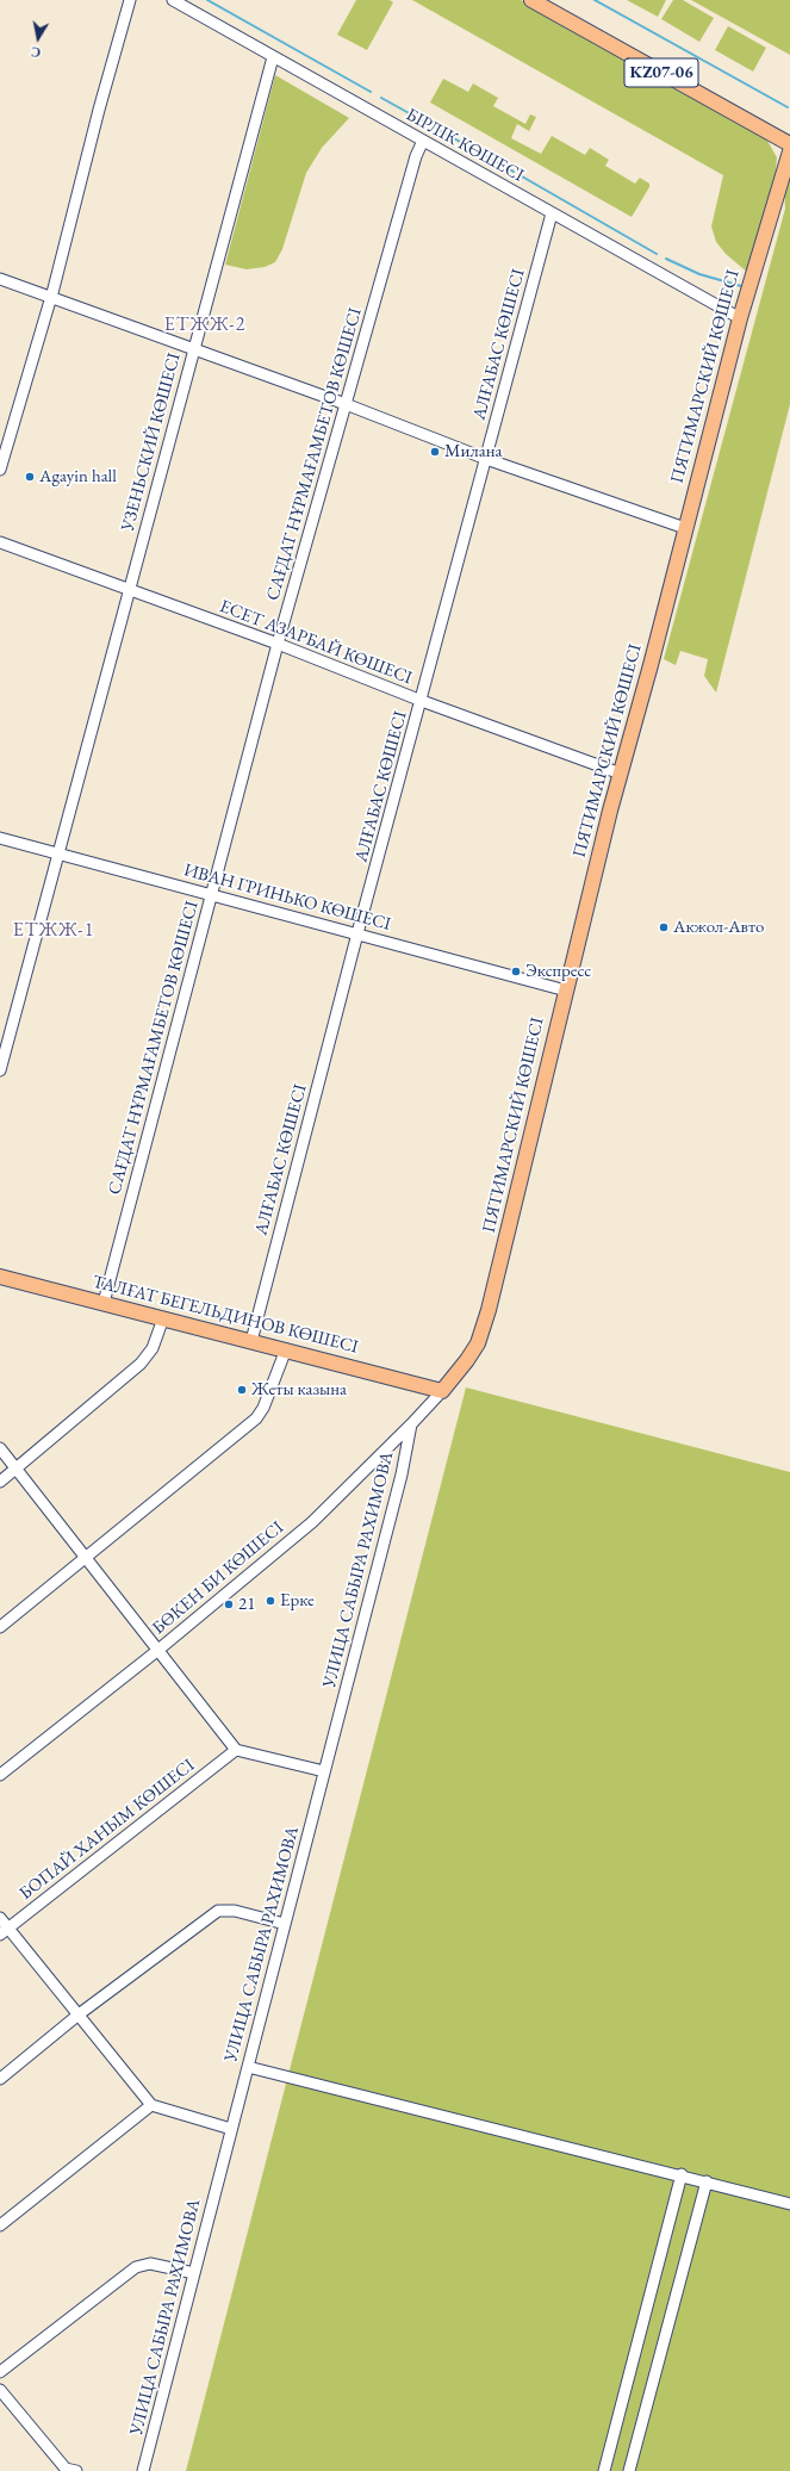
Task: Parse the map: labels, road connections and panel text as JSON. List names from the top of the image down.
{
  "streets": {
    "main road": ["KZ07-06", "ПЯТИМАРСКИЙ КӨШЕСІ", "ТАЛҒАТ БЕГЕЛЬДИНОВ КӨШЕСІ"],
    "street": [
      "БІРЛІК КӨШЕСІ",
      "АЛҒАБАС КӨШЕСІ",
      "УЗЕНЬСКИЙ КӨШЕСІ",
      "САҒДАТ НҰРМАҒАМБЕТОВ КӨШЕСІ",
      "ЕСЕТ АЗАРБАЙ КӨШЕСІ",
      "ИВАН ГРИНЬКО КӨШЕСІ",
      "УЛИЦА САБЫРА РАХИМОВА",
      "БӨКЕН БИ КӨШЕСІ",
      "БОПАЙ ХАНЫМ КӨШЕСІ"
    ]
  },
  "crossings": [
    ["БІРЛІК КӨШЕСІ", "АЛҒАБАС КӨШЕСІ"],
    ["БІРЛІК КӨШЕСІ", "ПЯТИМАРСКИЙ КӨШЕСІ"],
    ["БІРЛІК КӨШЕСІ", "УЗЕНЬСКИЙ КӨШЕСІ"],
    ["БІРЛІК КӨШЕСІ", "САҒДАТ НҰРМАҒАМБЕТОВ КӨШЕСІ"],
    ["АЛҒАБАС КӨШЕСІ", "ЕСЕТ АЗАРБАЙ КӨШЕСІ"],
    ["АЛҒАБАС КӨШЕСІ", "ИВАН ГРИНЬКО КӨШЕСІ"],
    ["АЛҒАБАС КӨШЕСІ", "ТАЛҒАТ БЕГЕЛЬДИНОВ КӨШЕСІ"],
    ["ПЯТИМАРСКИЙ КӨШЕСІ", "ЕСЕТ АЗАРБАЙ КӨШЕСІ"],
    ["ПЯТИМАРСКИЙ КӨШЕСІ", "ИВАН ГРИНЬКО КӨШЕСІ"],
    ["ПЯТИМАРСКИЙ КӨШЕСІ", "ТАЛҒАТ БЕГЕЛЬДИНОВ КӨШЕСІ"],
    ["ПЯТИМАРСКИЙ КӨШЕСІ", "БӨКЕН БИ КӨШЕСІ"],
    ["УЗЕНЬСКИЙ КӨШЕСІ", "ЕСЕТ АЗАРБАЙ КӨШЕСІ"],
    ["УЗЕНЬСКИЙ КӨШЕСІ", "ИВАН ГРИНЬКО КӨШЕСІ"],
    ["САҒДАТ НҰРМАҒАМБЕТОВ КӨШЕСІ", "ЕСЕТ АЗАРБАЙ КӨШЕСІ"],
    ["САҒДАТ НҰРМАҒАМБЕТОВ КӨШЕСІ", "ИВАН ГРИНЬКО КӨШЕСІ"],
    ["САҒДАТ НҰРМАҒАМБЕТОВ КӨШЕСІ", "ТАЛҒАТ БЕГЕЛЬДИНОВ КӨШЕСІ"],
    ["ТАЛҒАТ БЕГЕЛЬДИНОВ КӨШЕСІ", "БӨКЕН БИ КӨШЕСІ"],
    ["УЛИЦА САБЫРА РАХИМОВА", "БӨКЕН БИ КӨШЕСІ"]
  ],
  "districts": ["ЕТЖЖ-2", "ЕТЖЖ-1"],
  "places": [
    "Милана",
    "Agayin hall",
    "Акжол-Авто",
    "Экспресс",
    "Жеты казына",
    "Ерке",
    "21"
  ],
  "north": "bottom"
}
